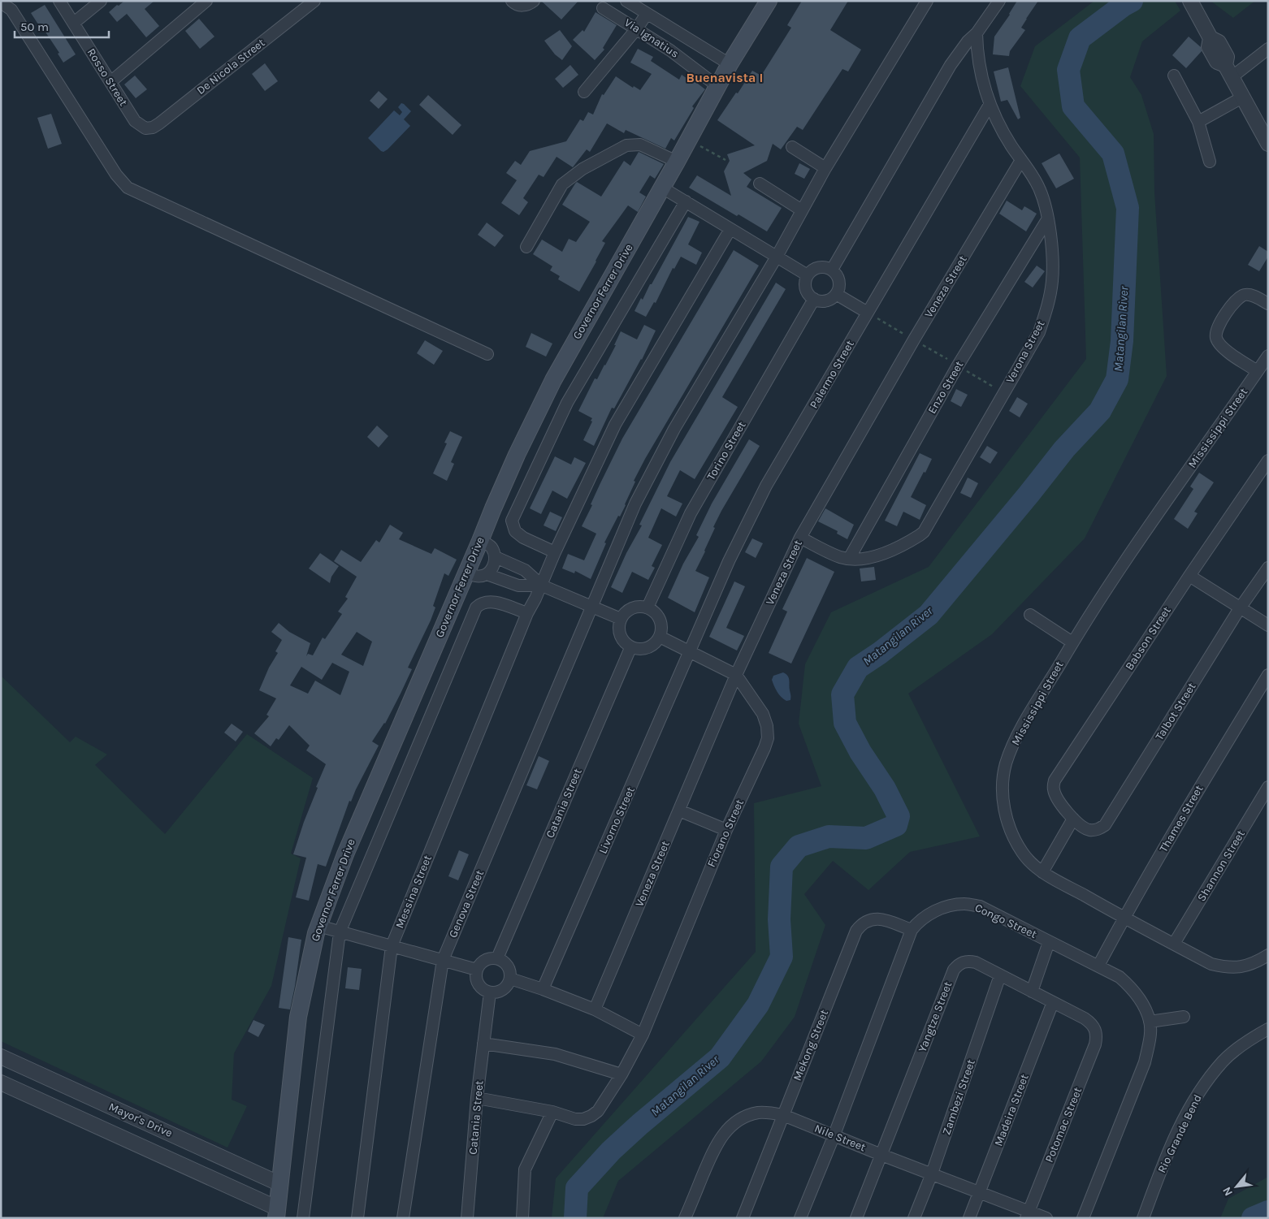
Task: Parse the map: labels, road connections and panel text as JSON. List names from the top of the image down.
{
  "streets": {
    "main road": ["Governor Ferrer Drive"],
    "street": [
      "Via Ignatius",
      "De Nicola Street",
      "Rosso Street",
      "Veneza Street",
      "Verona Street",
      "Palermo Street",
      "Enzo Street",
      "Mississippi Street",
      "Torino Street",
      "Babson Street",
      "Talbot Street",
      "Catania Street",
      "Thames Street",
      "Livorno Street",
      "Fiorano Street",
      "Shannon Street",
      "Messina Street",
      "Genova Street",
      "Congo Street",
      "Yangtze Street",
      "Mekong Street",
      "Zambezi Street",
      "Madeira Street",
      "Mayor's Drive",
      "Potomac Street",
      "Rio Grande Bend",
      "Nile Street"
    ]
  },
  "crossings": [
    ["Via Ignatius", "Governor Ferrer Drive"],
    ["De Nicola Street", "Rosso Street"],
    ["Veneza Street", "Verona Street"],
    ["Veneza Street", "Fiorano Street"],
    ["Governor Ferrer Drive", "Mayor's Drive"],
    ["Verona Street", "Palermo Street"],
    ["Verona Street", "Enzo Street"],
    ["Palermo Street", "Livorno Street"],
    ["Palermo Street", "Fiorano Street"],
    ["Mississippi Street", "Thames Street"],
    ["Mississippi Street", "Shannon Street"],
    ["Torino Street", "Catania Street"],
    ["Torino Street", "Fiorano Street"],
    ["Babson Street", "Talbot Street"],
    ["Catania Street", "Fiorano Street"],
    ["Thames Street", "Congo Street"],
    ["Livorno Street", "Fiorano Street"],
    ["Congo Street", "Mekong Street"],
    ["Congo Street", "Nile Street"],
    ["Yangtze Street", "Zambezi Street"],
    ["Yangtze Street", "Madeira Street"],
    ["Yangtze Street", "Potomac Street"],
    ["Yangtze Street", "Nile Street"],
    ["Mekong Street", "Nile Street"],
    ["Zambezi Street", "Nile Street"],
    ["Madeira Street", "Nile Street"],
    ["Potomac Street", "Nile Street"]
  ],
  "districts": ["Buenavista I"],
  "water": ["Matangilan River"],
  "scale_bar": "50 m",
  "north": "bottom left"
}
